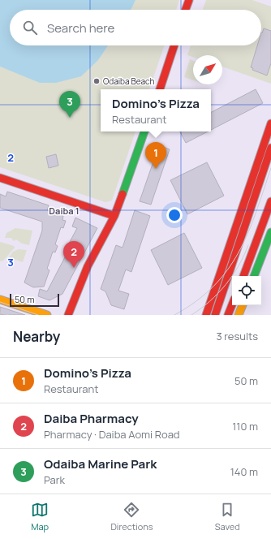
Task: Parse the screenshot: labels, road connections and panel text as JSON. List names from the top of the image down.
{
  "districts": ["Daiba 1"],
  "places": ["Odaiba Beach"],
  "scale_bar": "50 m",
  "north": "top right",
  "page": {
    "search": "Search here",
    "popup": ["Domino's Pizza", "Restaurant"],
    "pins": ["3", "1", "2"],
    "scale": "50 m",
    "heading": ["Nearby", "3 results"],
    "list": [
      {
        "mark": "1",
        "name": "Domino's Pizza",
        "note": "Restaurant",
        "value": "50 m"
      },
      {
        "mark": "2",
        "name": "Daiba Pharmacy",
        "note": "Pharmacy · Daiba Aomi Road",
        "value": "110 m"
      },
      {
        "mark": "3",
        "name": "Odaiba Marine Park",
        "note": "Park",
        "value": "140 m"
      }
    ],
    "nav": ["Map", "Directions", "Saved"]
  },
  "grid": {
    "rows": ["2", "3"]
  }
}
